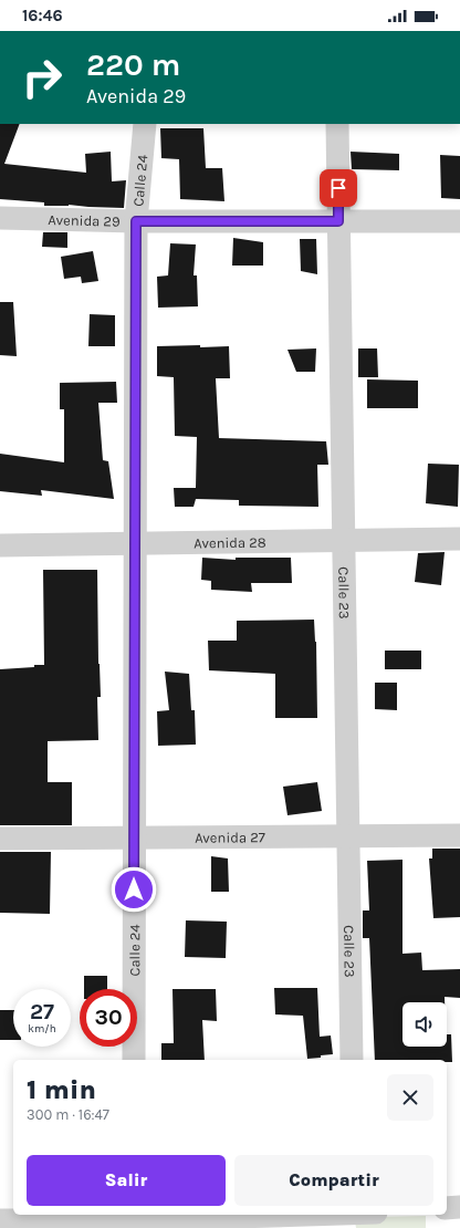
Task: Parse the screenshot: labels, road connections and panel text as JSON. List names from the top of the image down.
{
  "streets": {
    "street": [
      "Calle 24",
      "Avenida 29",
      "Avenida 28",
      "Calle 23",
      "Avenida 27"
    ]
  },
  "crossings": [
    ["Calle 24", "Avenida 29"],
    ["Calle 24", "Avenida 28"],
    ["Calle 24", "Avenida 27"],
    ["Avenida 29", "Calle 23"],
    ["Avenida 28", "Calle 23"],
    ["Calle 23", "Avenida 27"]
  ],
  "page": {
    "status": "16:46",
    "turn": ["220 m", "Avenida 29"],
    "speed": "27 km/h",
    "limit": "30",
    "heading": ["1 min", "300 m · 16:47"],
    "buttons": ["Salir", "Compartir"]
  }
}
